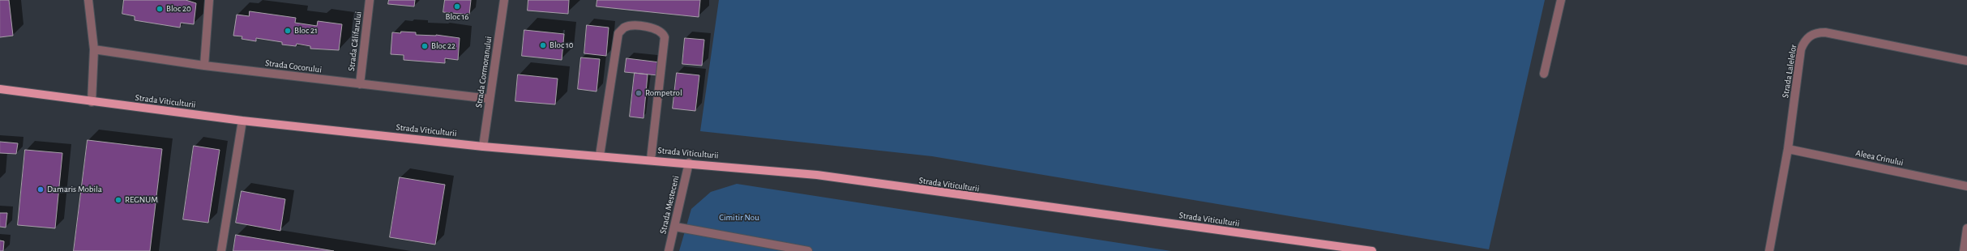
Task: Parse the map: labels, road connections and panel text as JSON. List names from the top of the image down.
{
  "streets": {
    "main road": ["Strada Viticulturii"],
    "street": [
      "Strada Călifarului",
      "Strada Cocorului",
      "Strada Lalelelor",
      "Strada Cormoranului",
      "Aleea Crinului",
      "Strada Mesteceni"
    ]
  },
  "crossings": [
    ["Strada Călifarului", "Strada Cocorului"],
    ["Strada Cocorului", "Strada Cormoranului"],
    ["Strada Lalelelor", "Aleea Crinului"],
    ["Strada Cormoranului", "Strada Viticulturii"],
    ["Strada Viticulturii", "Strada Mesteceni"]
  ],
  "parks": ["Cimitir Nou"],
  "places": [
    "Bloc 16",
    "Bloc 20",
    "Bloc 21",
    "Bloc 10",
    "Bloc 22",
    "Rompetrol",
    "Damaris Mobila",
    "REGNUM"
  ]
}
